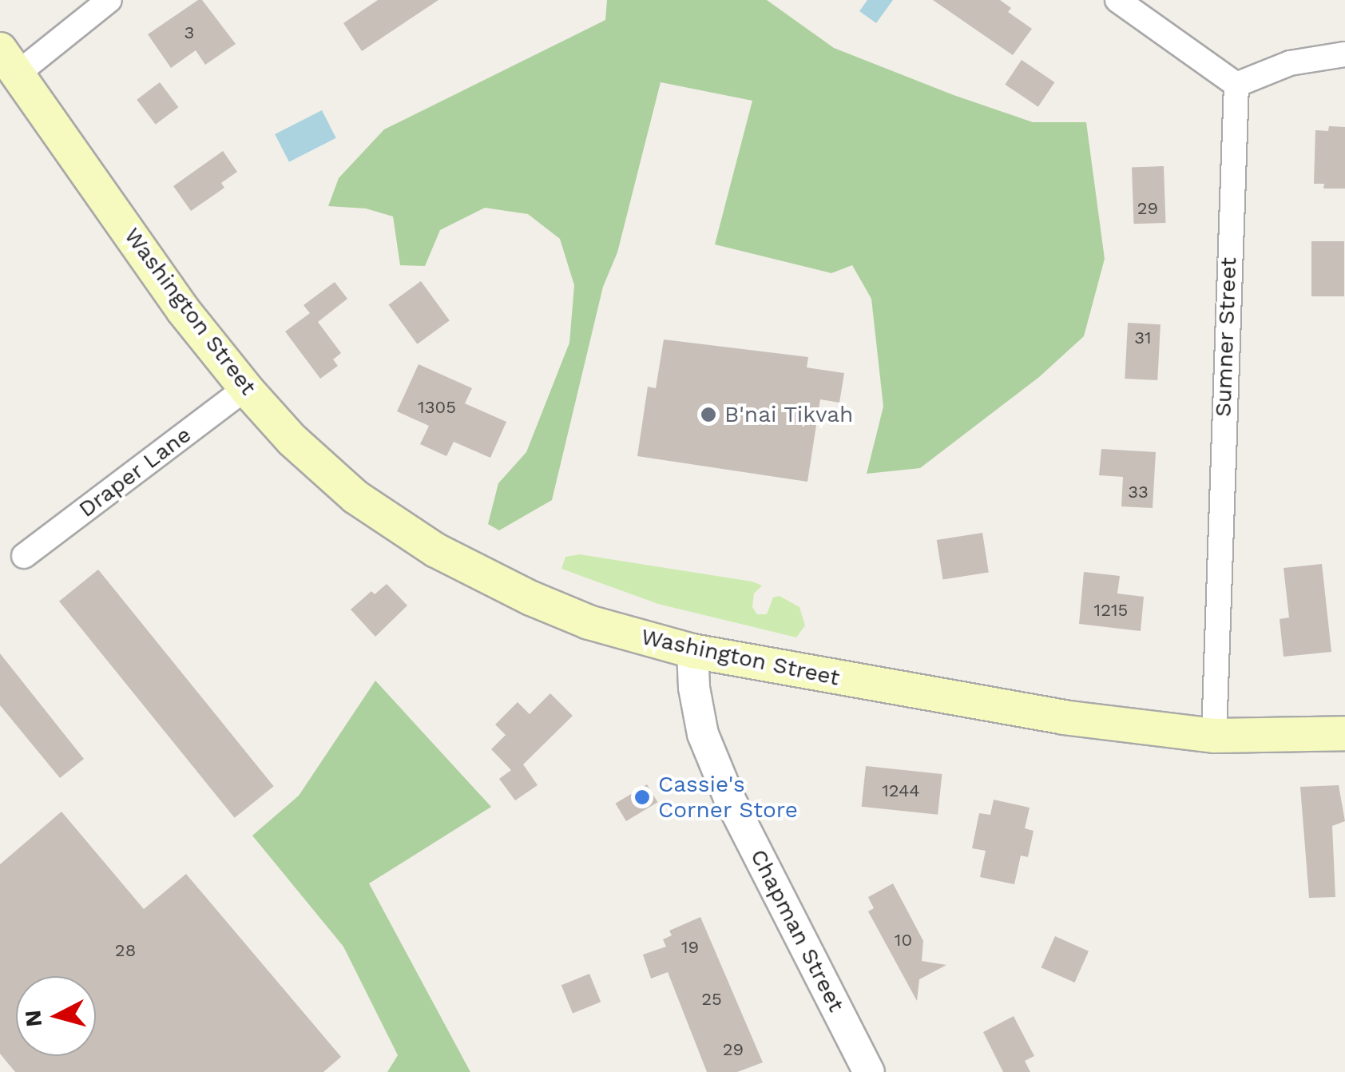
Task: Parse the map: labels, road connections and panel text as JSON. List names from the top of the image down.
{
  "streets": {
    "main road": ["Washington Street"],
    "street": ["Sumner Street", "Draper Lane", "Chapman Street"]
  },
  "crossings": [
    ["Washington Street", "Sumner Street"],
    ["Washington Street", "Draper Lane"],
    ["Washington Street", "Chapman Street"]
  ],
  "places": ["B'nai Tikvah", "Cassie's Corner Store"],
  "house_numbers": [
    "3",
    "29",
    "31",
    "1305",
    "33",
    "1215",
    "1244",
    "10",
    "19",
    "28",
    "25",
    "29"
  ],
  "north": "left"
}
